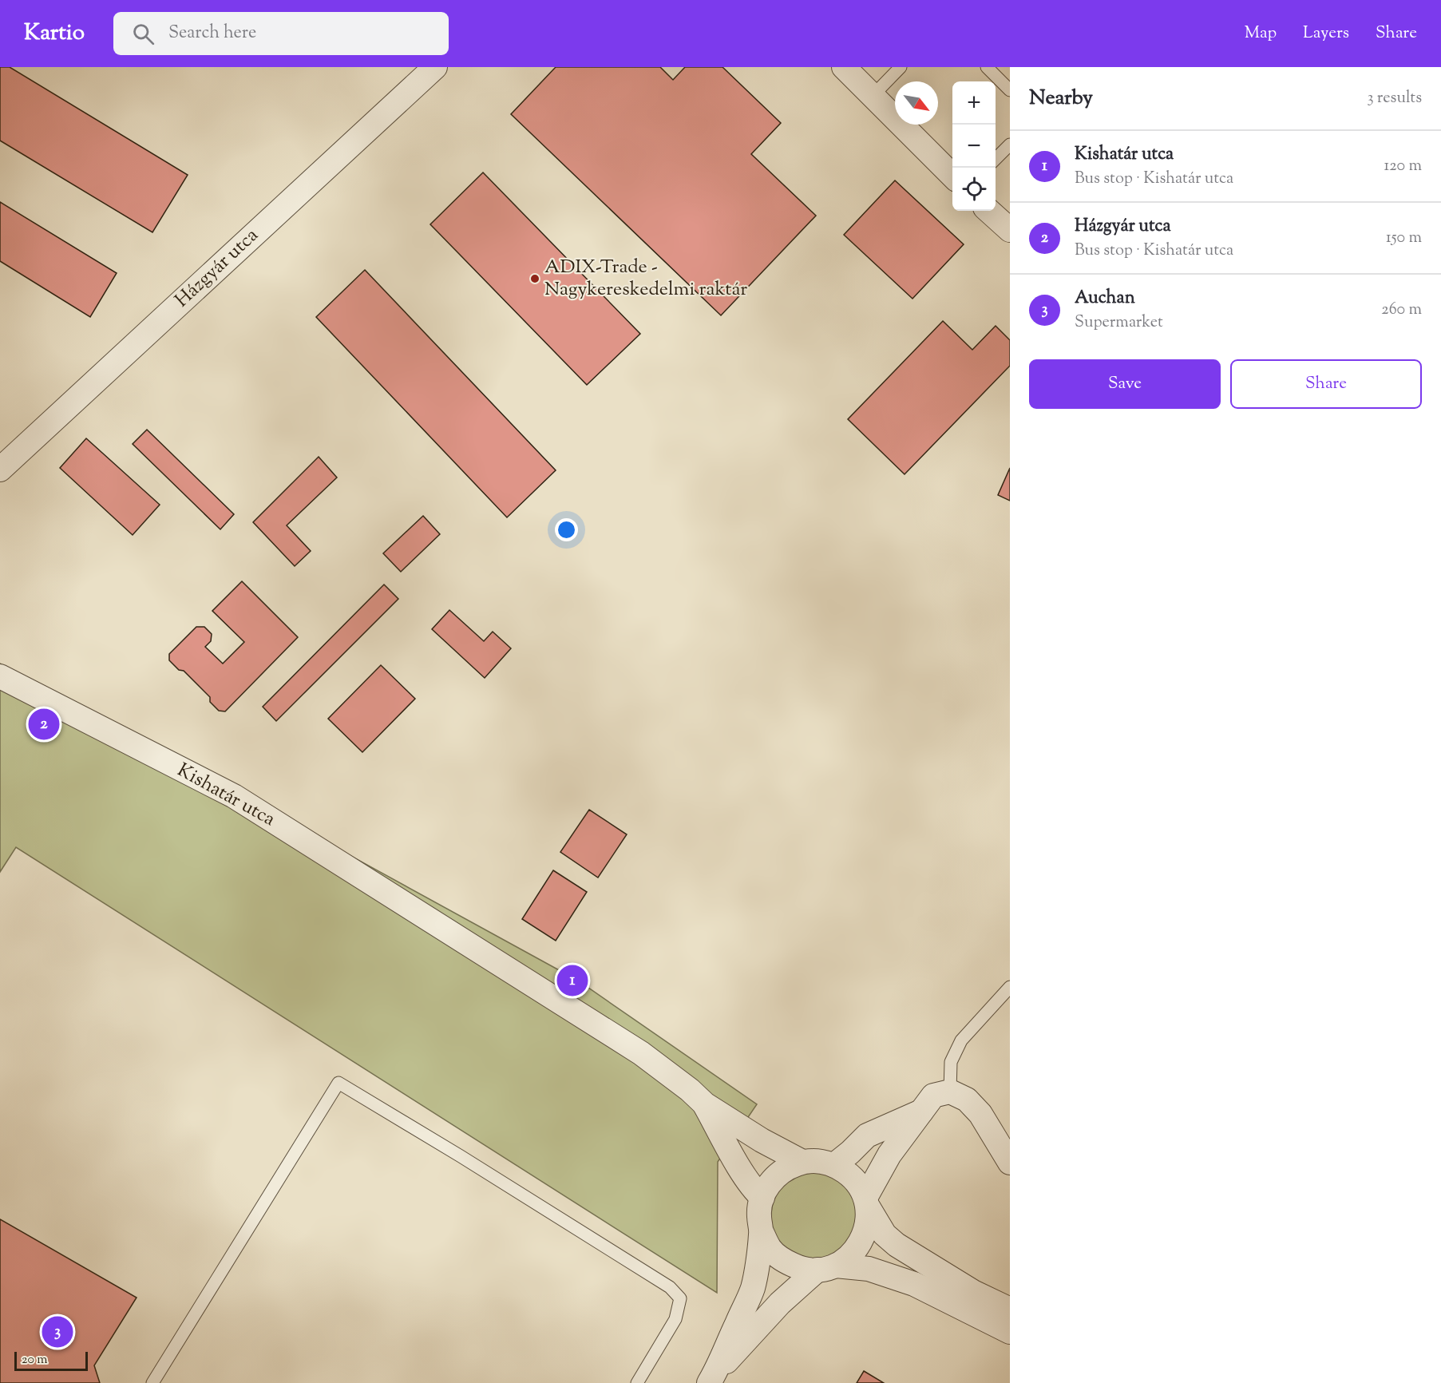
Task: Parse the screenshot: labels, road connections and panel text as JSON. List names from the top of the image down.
{
  "streets": {
    "street": ["Házgyár utca", "Kishatár utca"]
  },
  "places": ["ADIX-Trade - Nagykereskedelmi raktár"],
  "scale_bar": "20 m",
  "north": "bottom right",
  "page": {
    "header": "Kartio",
    "search": "Search here",
    "nav": ["Map", "Layers", "Share"],
    "heading": ["Nearby", "3 results"],
    "map_buttons": ["+", "−"],
    "list": [
      {
        "mark": "1",
        "name": "Kishatár utca",
        "note": "Bus stop · Kishatár utca",
        "value": "120 m"
      },
      {
        "mark": "2",
        "name": "Házgyár utca",
        "note": "Bus stop · Kishatár utca",
        "value": "150 m"
      },
      {
        "mark": "3",
        "name": "Auchan",
        "note": "Supermarket",
        "value": "260 m"
      }
    ],
    "buttons": ["Save", "Share"],
    "pins": ["2", "1", "3"],
    "scale": "20 m"
  }
}
